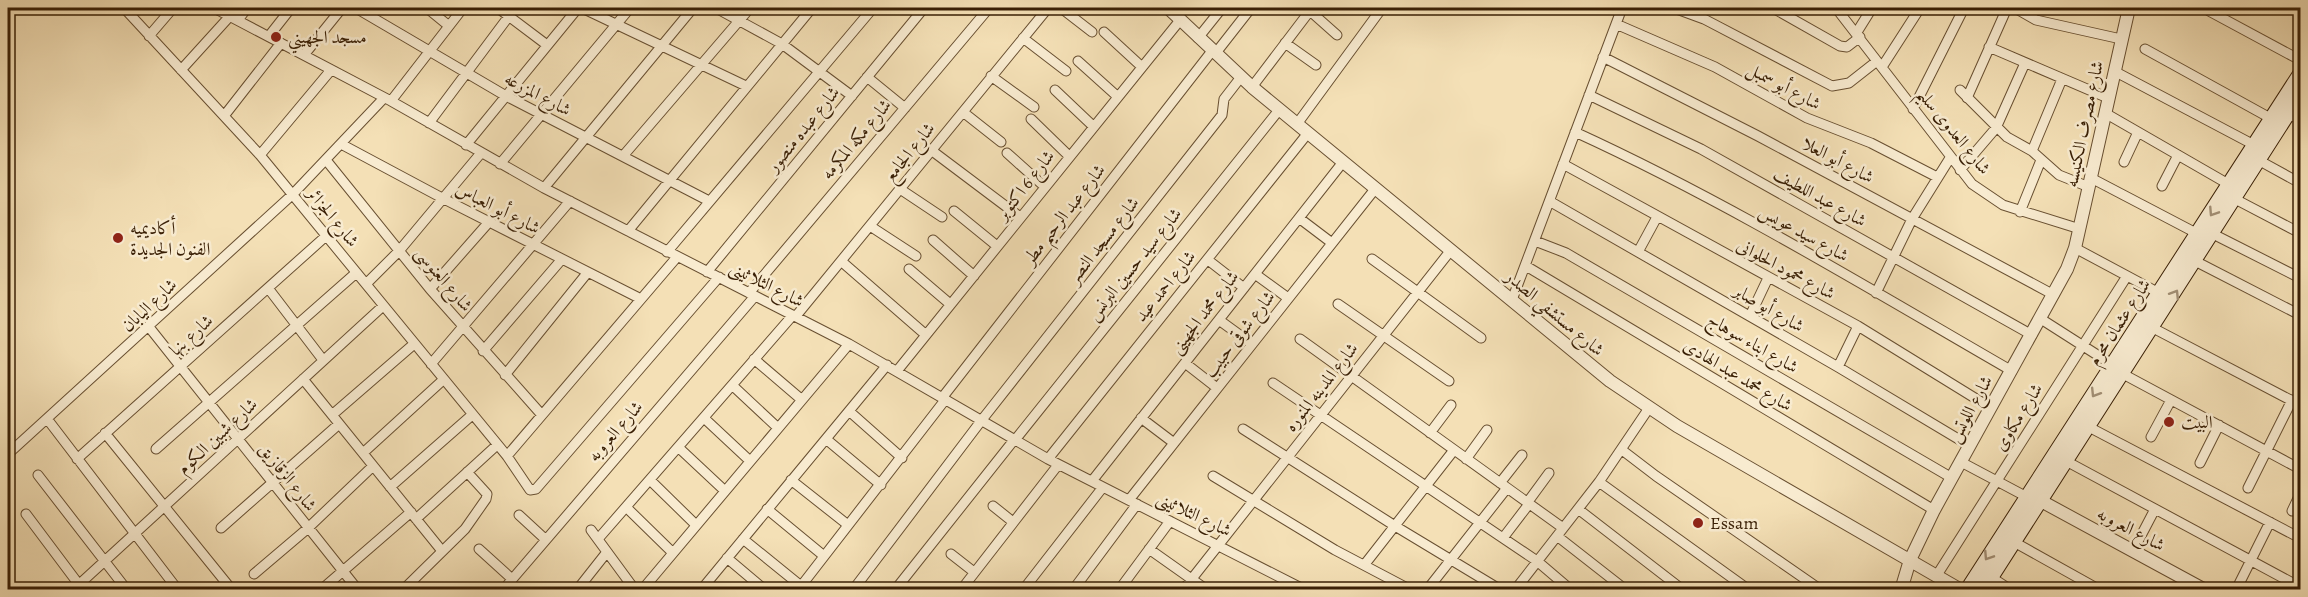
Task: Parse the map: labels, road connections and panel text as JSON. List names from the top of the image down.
{
  "streets": {
    "main road": ["شارع عثمان محرم"],
    "street": [
      "شارع أبو سمبل",
      "شارع المزرعه",
      "شارع مصرف الكنيسه",
      "شارع عبده منصور",
      "شارع العدوى سليم",
      "شارع مكه المكرمه",
      "شارع الجامع",
      "شارع أبو العلا",
      "شارع 6 اكتوبر",
      "شارع عبد اللطيف",
      "شارع أبو العباس",
      "شارع عبد الرحيم مطر",
      "شارع الجزائر",
      "شارع سيد عويس",
      "شارع مسجد النصر",
      "شارع سيد حسين البرنس",
      "شارع محمود الحلوانى",
      "شارع العنوسى",
      "شارع الثلاثينى",
      "شارع احمد عيد",
      "شارع اليابان",
      "شارع أبو صابر",
      "شارع محمد الجهينى",
      "شارع مستشفي الصدر",
      "شارع شوقى حبيب",
      "شارع بنها",
      "شارع ابناء سوهاج",
      "شارع محمد عبد الهادى",
      "شارع المدينه المنوره",
      "شارع اللوتس",
      "شارع مكاوى",
      "شارع العروبه",
      "شارع شبين الكوم",
      "شارع الزقازيق"
    ]
  },
  "crossings": [
    ["شارع المزرعه", "شارع اليابان"],
    ["شارع مصرف الكنيسه", "شارع العدوى سليم"],
    ["شارع مصرف الكنيسه", "شارع اللوتس"],
    ["شارع عبده منصور", "شارع الثلاثينى"],
    ["شارع مكه المكرمه", "شارع الثلاثينى"],
    ["شارع مكه المكرمه", "شارع العروبه"],
    ["شارع الجامع", "شارع الثلاثينى"],
    ["شارع أبو العلا", "شارع اللوتس"],
    ["شارع 6 اكتوبر", "شارع الثلاثينى"],
    ["شارع 6 اكتوبر", "شارع مستشفي الصدر"],
    ["شارع عبد اللطيف", "شارع اللوتس"],
    ["شارع أبو العباس", "شارع اليابان"],
    ["شارع عبد الرحيم مطر", "شارع الثلاثينى"],
    ["شارع عبد الرحيم مطر", "شارع مستشفي الصدر"],
    ["شارع الجزائر", "شارع الثلاثينى"],
    ["شارع الجزائر", "شارع اليابان"],
    ["شارع الجزائر", "شارع بنها"],
    ["شارع الجزائر", "شارع شبين الكوم"],
    ["شارع سيد عويس", "شارع اللوتس"],
    ["شارع مسجد النصر", "شارع الثلاثينى"],
    ["شارع مسجد النصر", "شارع مستشفي الصدر"],
    ["شارع سيد حسين البرنس", "شارع الثلاثينى"],
    ["شارع سيد حسين البرنس", "شارع مستشفي الصدر"],
    ["شارع محمود الحلوانى", "شارع اللوتس"],
    ["شارع العنوسى", "شارع اليابان"],
    ["شارع الثلاثينى", "شارع احمد عيد"],
    ["شارع الثلاثينى", "شارع اليابان"],
    ["شارع الثلاثينى", "شارع محمد الجهينى"],
    ["شارع الثلاثينى", "شارع شوقى حبيب"],
    ["شارع الثلاثينى", "شارع المدينه المنوره"],
    ["شارع الثلاثينى", "شارع العروبه"],
    ["شارع احمد عيد", "شارع مستشفي الصدر"],
    ["شارع اليابان", "شارع الزقازيق"],
    ["شارع أبو صابر", "شارع اللوتس"],
    ["شارع محمد الجهينى", "شارع مستشفي الصدر"],
    ["شارع مستشفي الصدر", "شارع شوقى حبيب"],
    ["شارع مستشفي الصدر", "شارع المدينه المنوره"],
    ["شارع مستشفي الصدر", "شارع اللوتس"],
    ["شارع مستشفي الصدر", "شارع مكاوى"],
    ["شارع عثمان محرم", "شارع العروبه"],
    ["شارع بنها", "شارع الزقازيق"],
    ["شارع ابناء سوهاج", "شارع اللوتس"],
    ["شارع محمد عبد الهادى", "شارع اللوتس"],
    ["شارع شبين الكوم", "شارع الزقازيق"]
  ],
  "places": [
    "مسجد الجهيني",
    "أكاديميه الفنون الجديدة",
    "البيت",
    "Essam"
  ]
}
